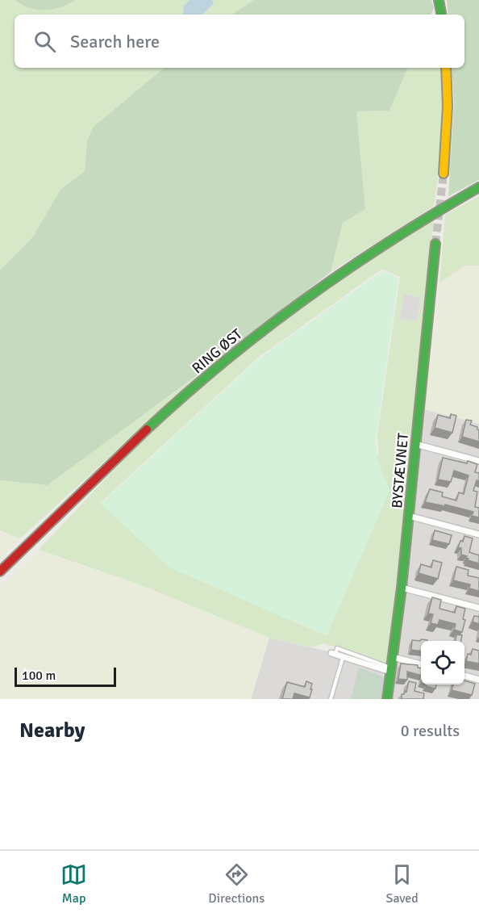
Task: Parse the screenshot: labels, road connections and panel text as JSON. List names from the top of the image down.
{
  "streets": {
    "main road": ["RING ØST", "BYSTÆVNET"]
  },
  "scale_bar": "100 m",
  "page": {
    "search": "Search here",
    "scale": "100 m",
    "heading": ["Nearby", "0 results"],
    "nav": ["Map", "Directions", "Saved"]
  }
}
